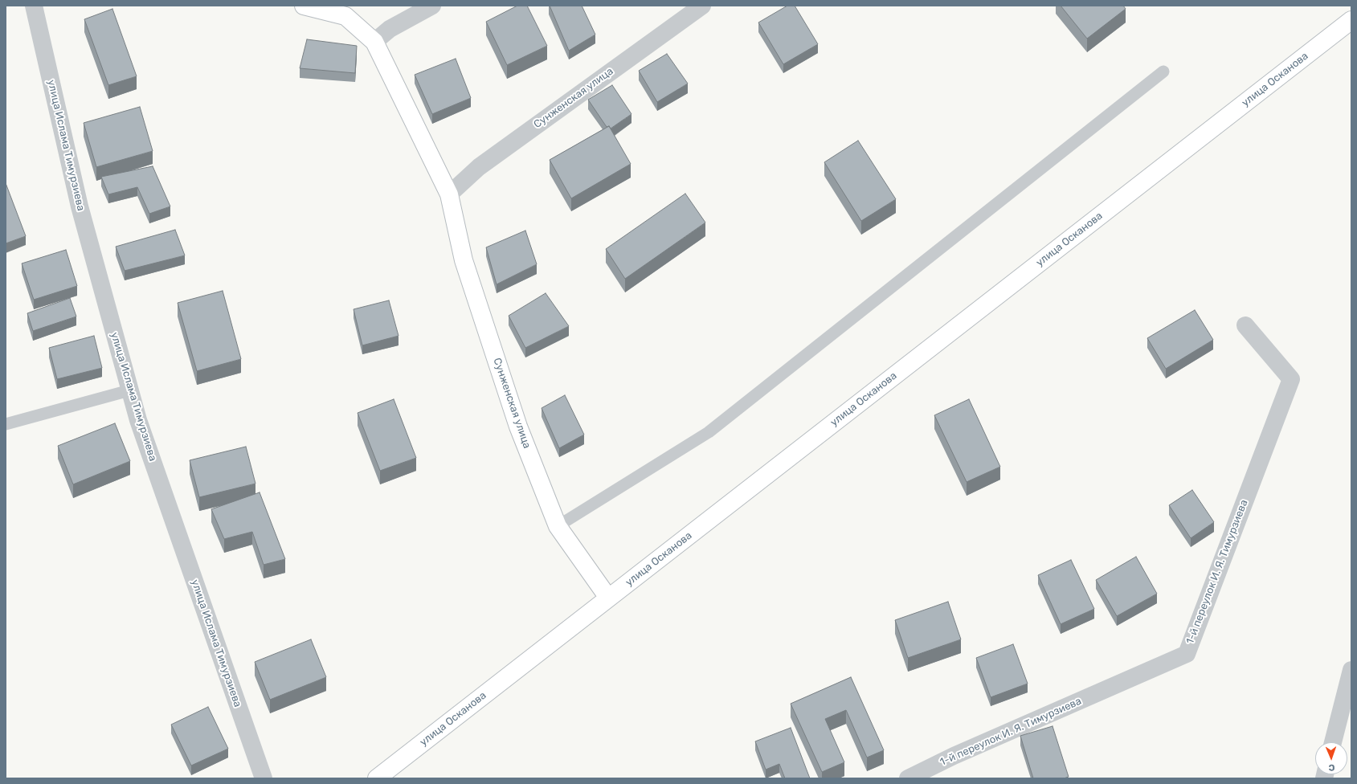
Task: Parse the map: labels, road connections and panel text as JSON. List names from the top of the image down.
{
  "streets": {
    "main road": ["улица Осканова", "Сунженская улица"],
    "street": ["улица Ислама Тимурзиева", "1-й переулок И. Я. Тимурзиева"]
  },
  "crossings": [
    ["улица Осканова", "Сунженская улица"]
  ],
  "north": "bottom"
}
